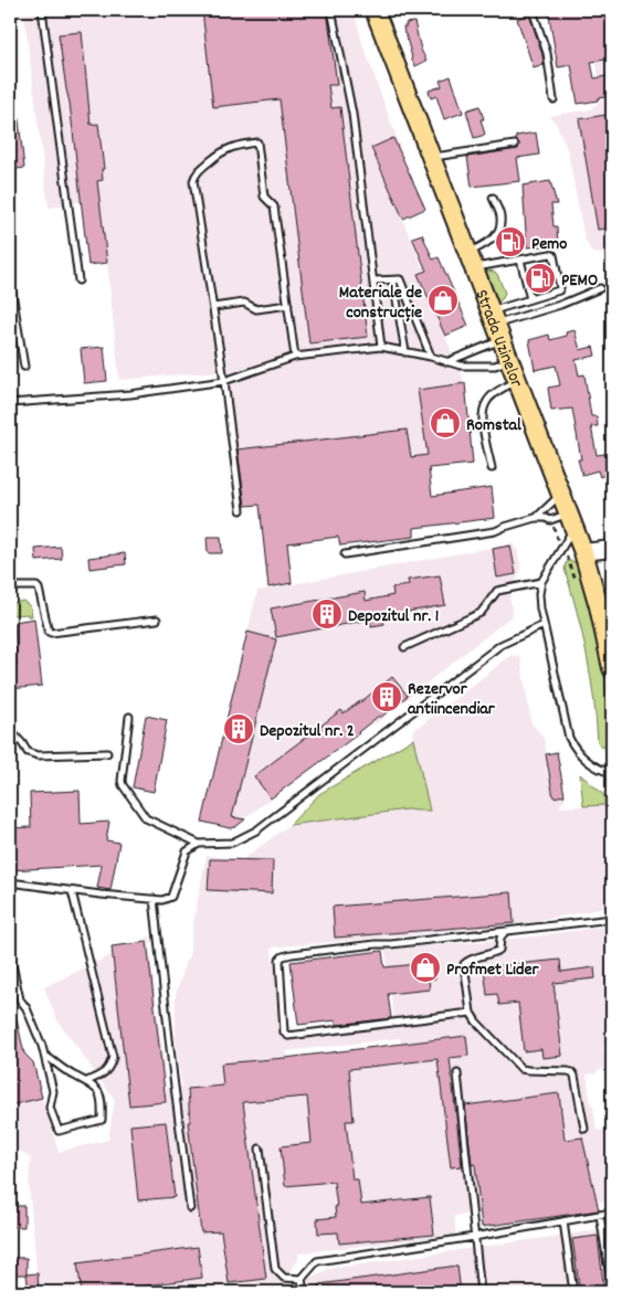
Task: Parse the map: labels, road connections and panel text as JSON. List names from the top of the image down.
{
  "streets": {
    "main road": ["Strada Uzinelor"]
  },
  "places": {
    "fuel station": ["Pemo", "PEMO"],
    "shop": ["Materiale de construcție", "Romstal", "Profmet Lider"],
    "building": ["Depozitul nr. 1", "Rezervor antiincendiar", "Depozitul nr. 2"]
  }
}
